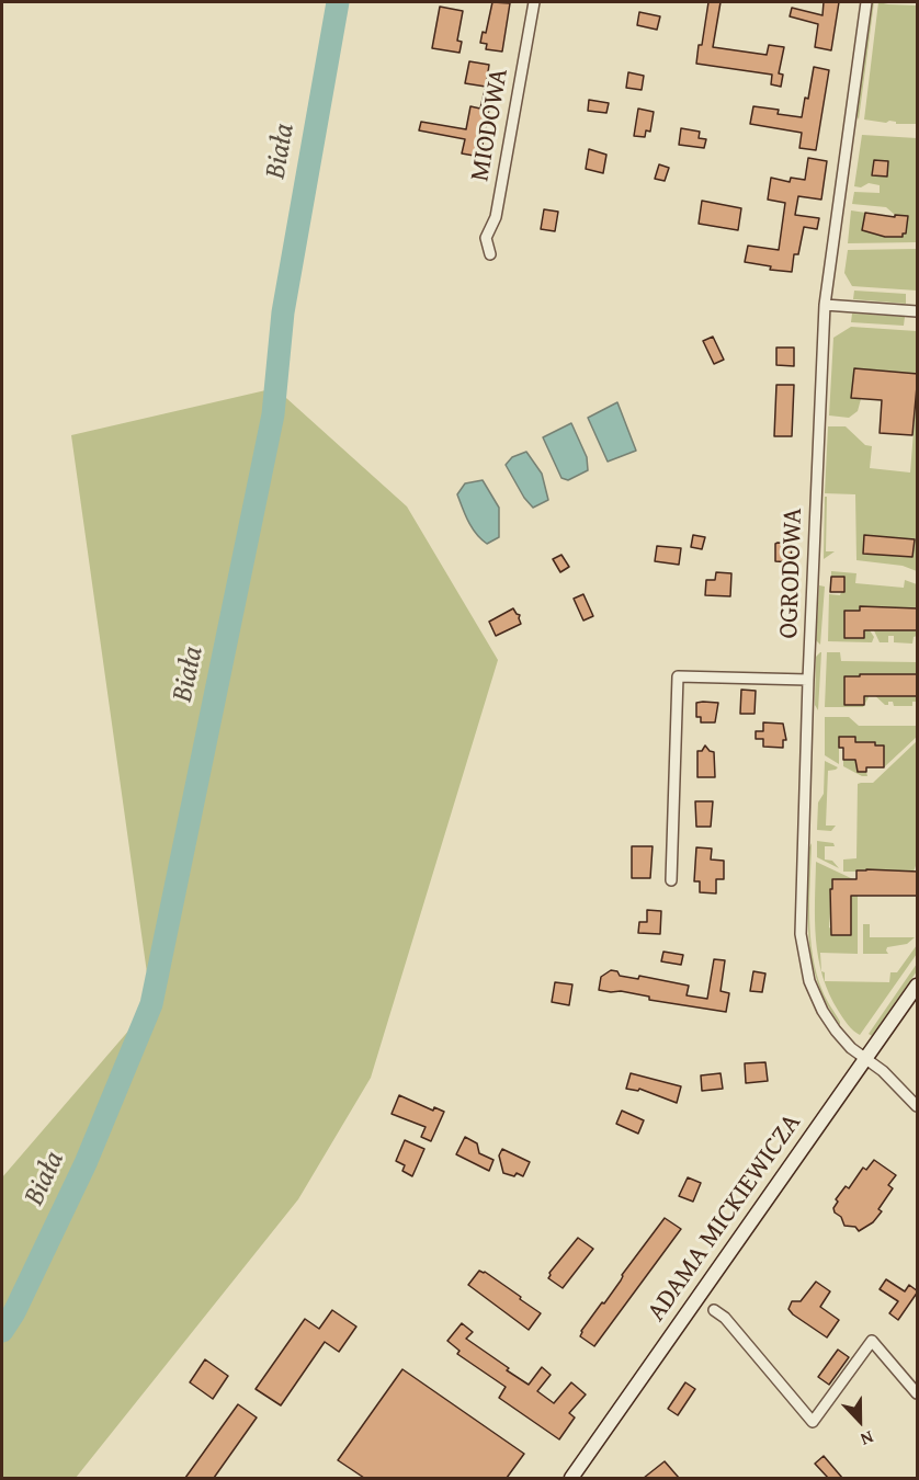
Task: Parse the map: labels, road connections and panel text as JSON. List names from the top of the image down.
{
  "streets": {
    "main road": ["ADAMA MICKIEWICZA"],
    "street": ["MIODOWA", "OGRODOWA"]
  },
  "crossings": [
    ["OGRODOWA", "ADAMA MICKIEWICZA"]
  ],
  "water": ["Biała"],
  "north": "bottom"
}
